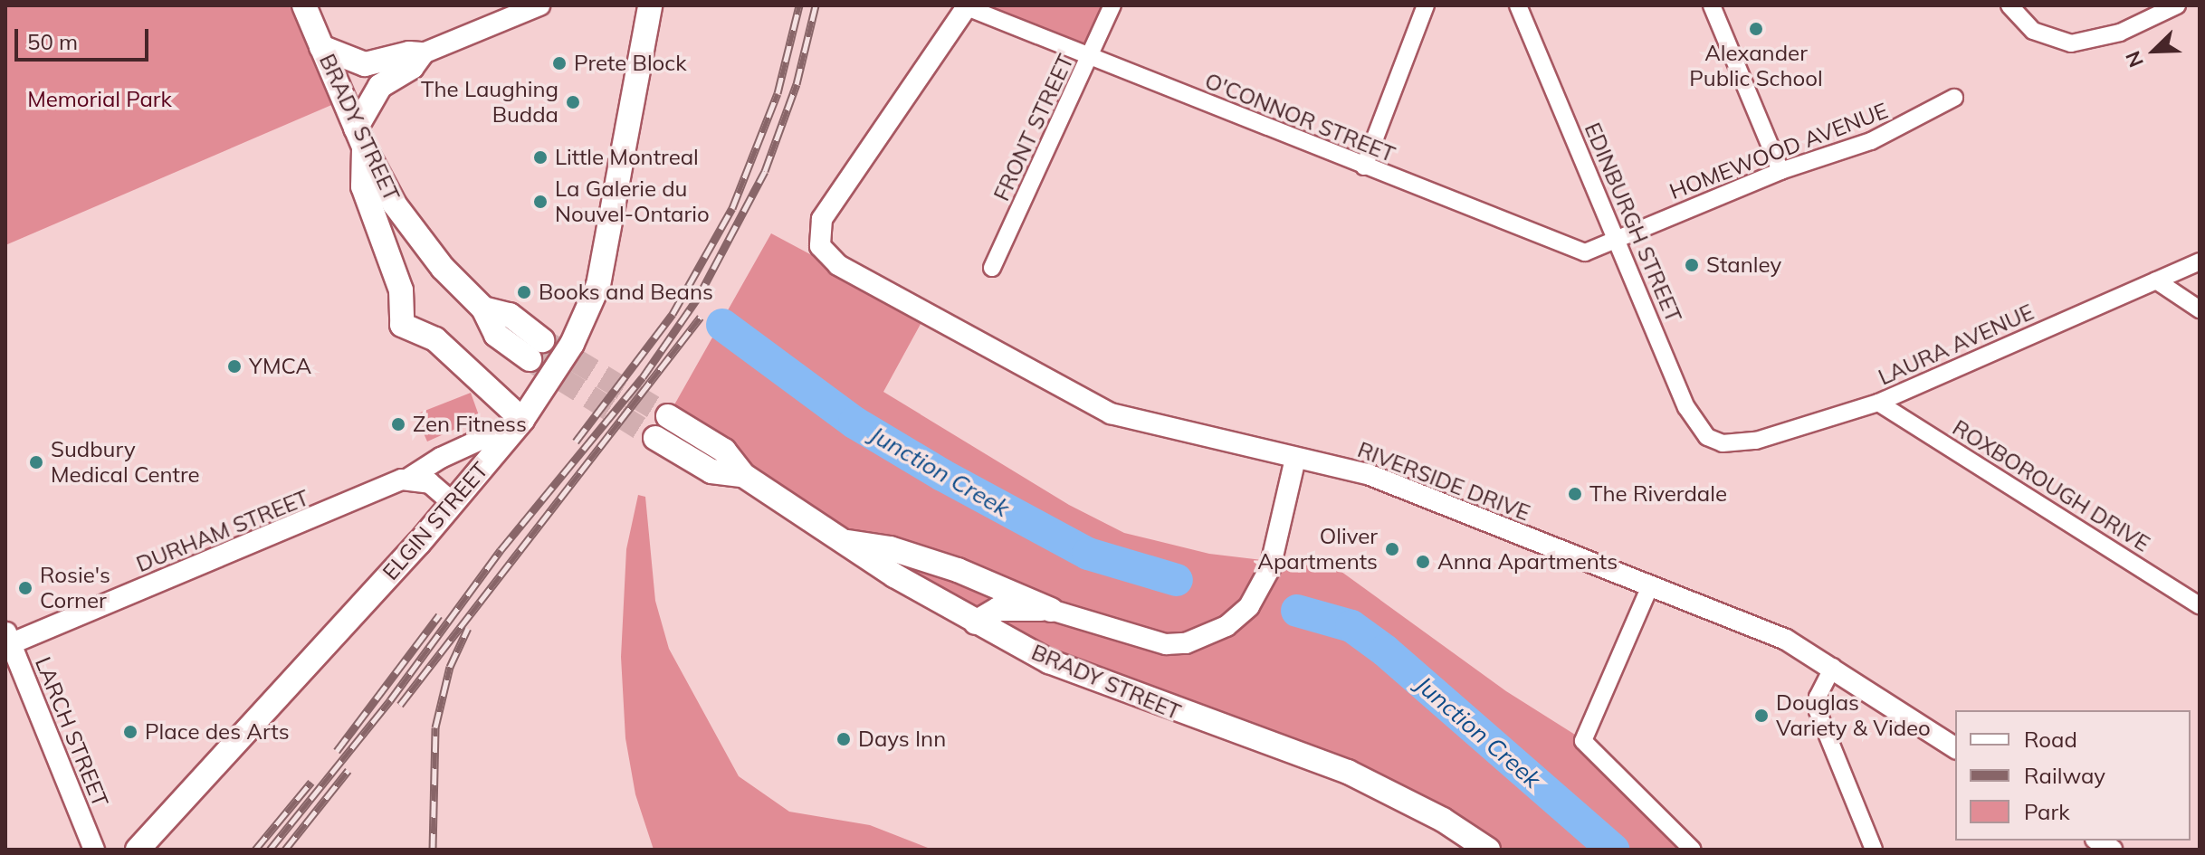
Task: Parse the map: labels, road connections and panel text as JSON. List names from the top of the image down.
{
  "streets": {
    "main road": ["BRADY STREET", "ELGIN STREET"],
    "street": [
      "O'CONNOR STREET",
      "FRONT STREET",
      "HOMEWOOD AVENUE",
      "EDINBURGH STREET",
      "LAURA AVENUE",
      "RIVERSIDE DRIVE",
      "ROXBOROUGH DRIVE",
      "DURHAM STREET",
      "LARCH STREET"
    ]
  },
  "crossings": [
    ["O'CONNOR STREET", "FRONT STREET"],
    ["O'CONNOR STREET", "HOMEWOOD AVENUE"],
    ["O'CONNOR STREET", "EDINBURGH STREET"],
    ["O'CONNOR STREET", "RIVERSIDE DRIVE"],
    ["HOMEWOOD AVENUE", "EDINBURGH STREET"],
    ["EDINBURGH STREET", "LAURA AVENUE"],
    ["LAURA AVENUE", "ROXBOROUGH DRIVE"],
    ["ELGIN STREET", "DURHAM STREET"],
    ["DURHAM STREET", "LARCH STREET"]
  ],
  "water": ["Junction Creek"],
  "parks": ["Memorial Park"],
  "places": [
    "Alexander Public School",
    "Prete Block",
    "The Laughing Budda",
    "Little Montreal",
    "La Galerie du Nouvel-Ontario",
    "Stanley",
    "Books and Beans",
    "YMCA",
    "Zen Fitness",
    "Sudbury Medical Centre",
    "The Riverdale",
    "Oliver Apartments",
    "Anna Apartments",
    "Rosie's Corner",
    "Douglas Variety & Video",
    "Place des Arts",
    "Days Inn"
  ],
  "legend": ["Road", "Railway", "Park"],
  "scale_bar": "50 m",
  "north": "bottom left"
}
